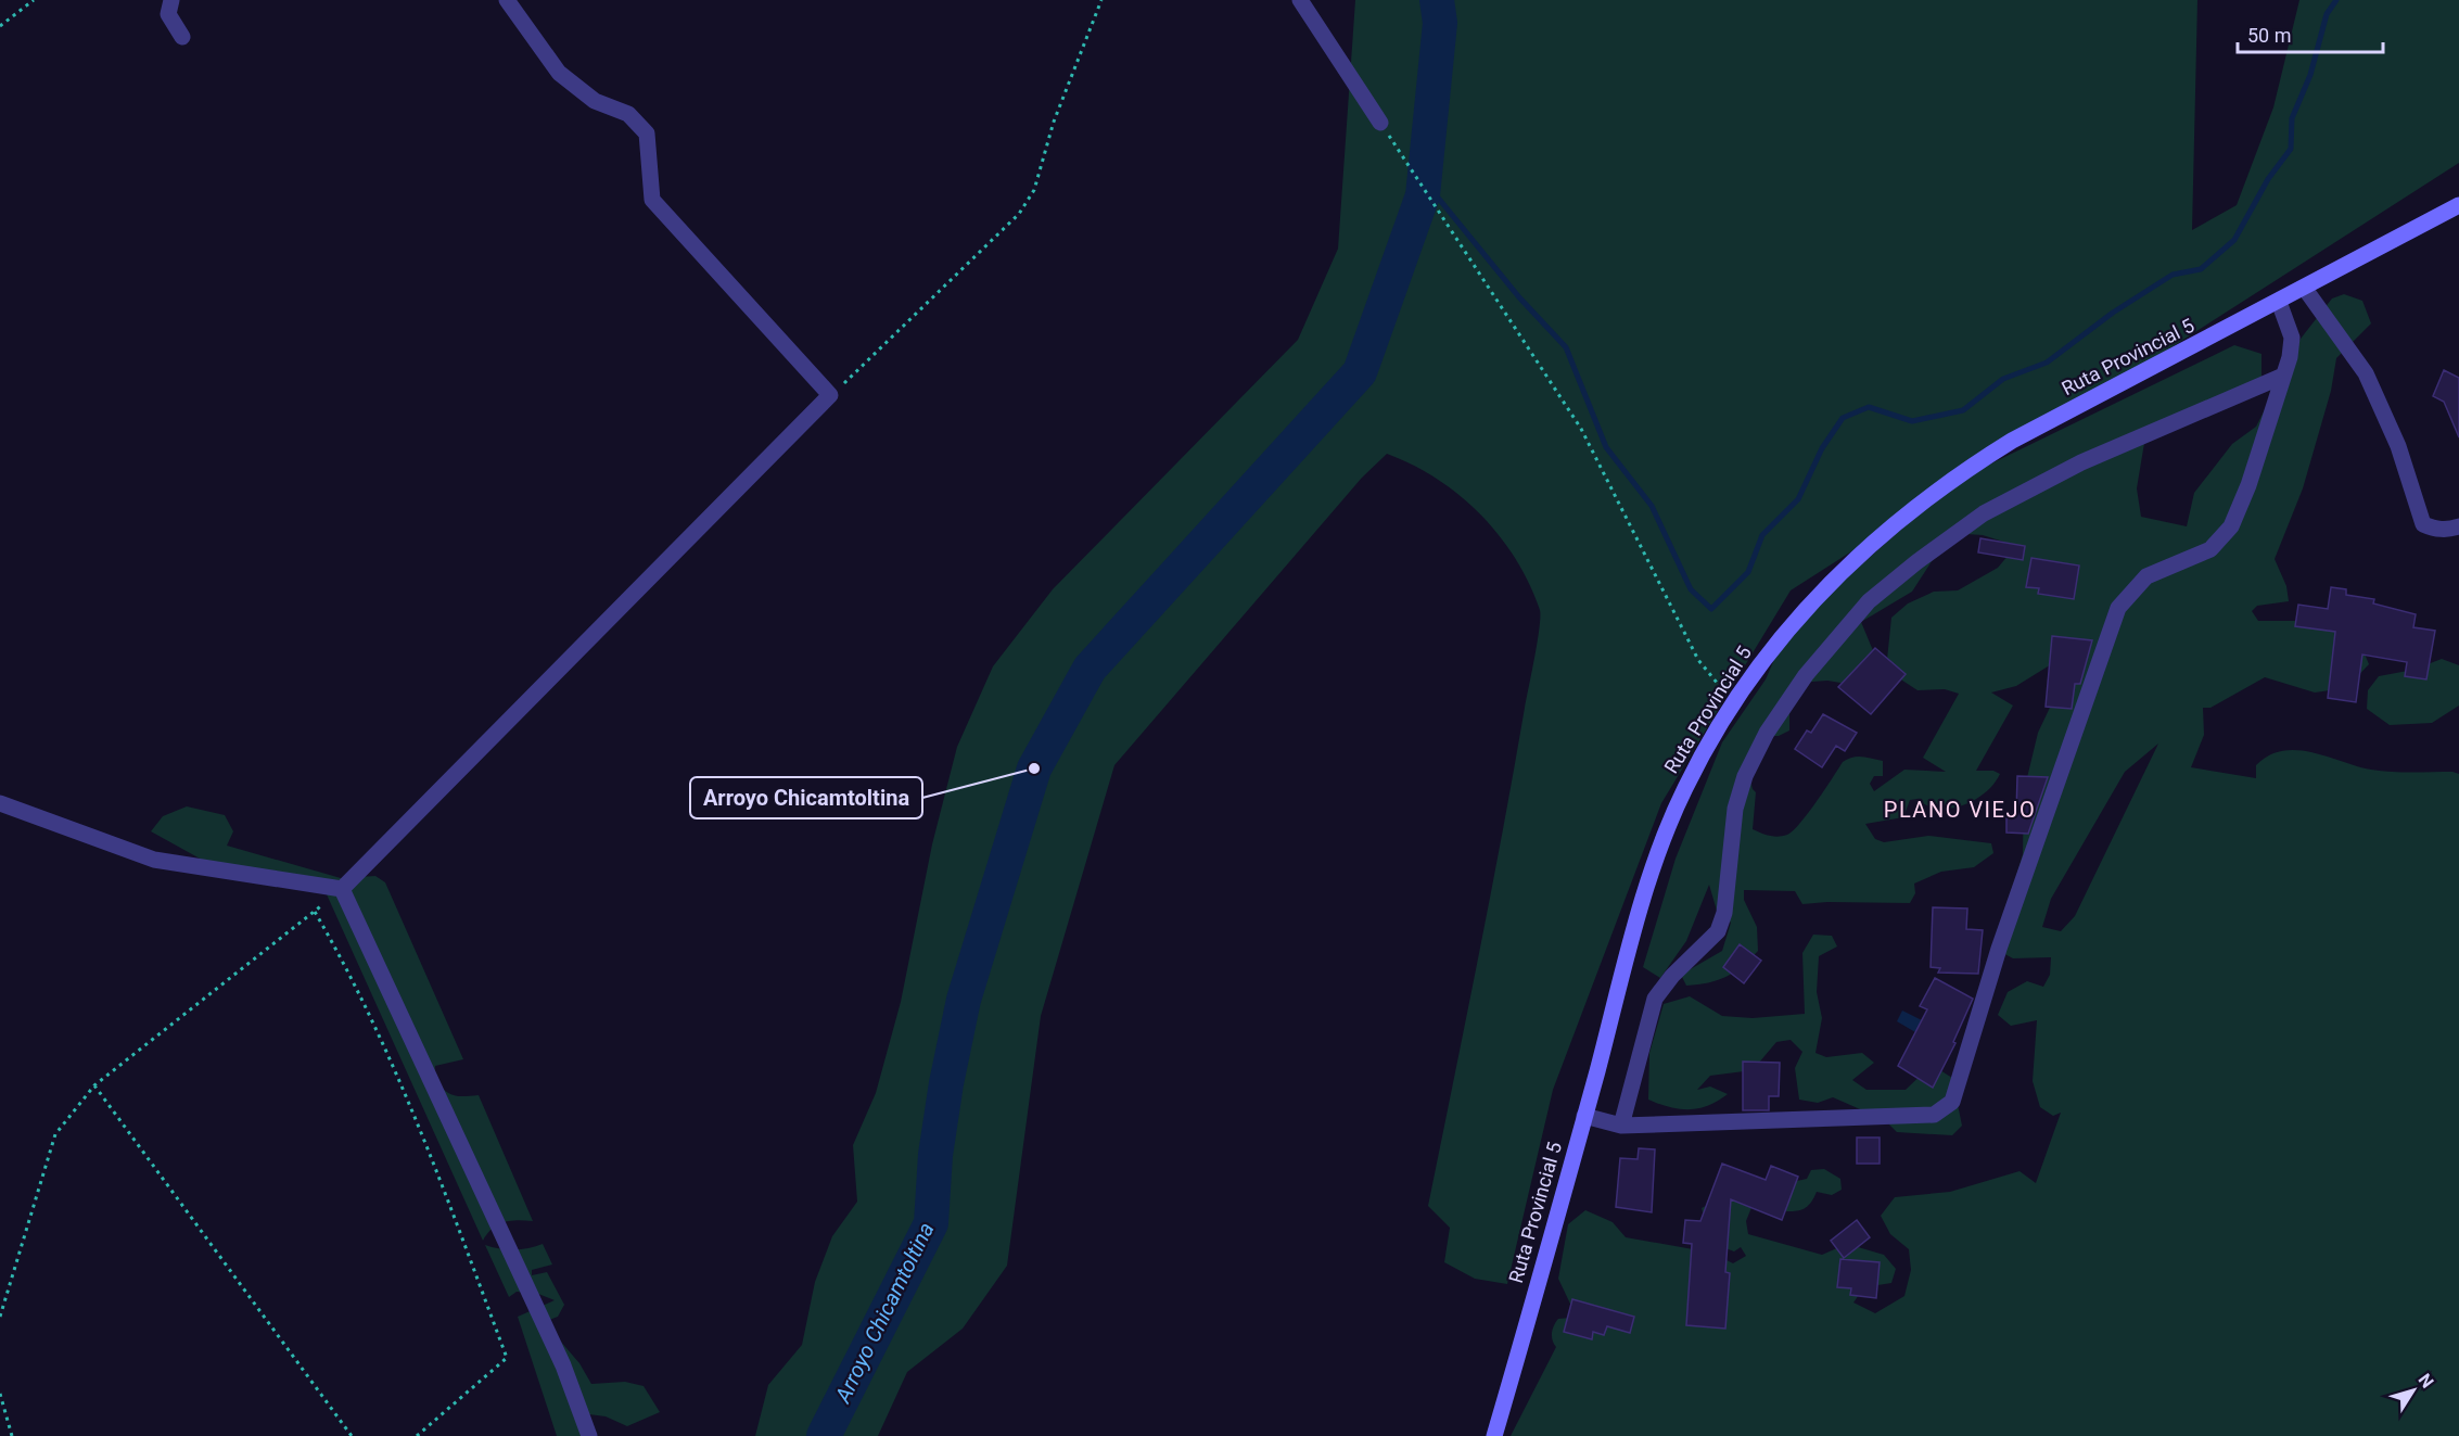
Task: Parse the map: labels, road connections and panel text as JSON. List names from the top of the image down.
{
  "streets": {
    "main road": ["Ruta Provincial 5"]
  },
  "districts": ["PLANO VIEJO"],
  "water": ["Arroyo Chicamtoltina"],
  "places": ["Arroyo Chicamtoltina"],
  "scale_bar": "50 m",
  "north": "top right"
}
